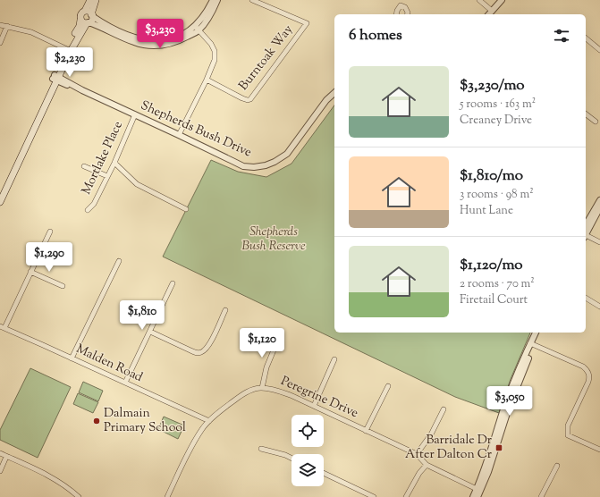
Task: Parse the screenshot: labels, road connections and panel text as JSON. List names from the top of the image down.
{
  "streets": {
    "street": [
      "Burntoak Way",
      "Shepherds Bush Drive",
      "Mortlake Place",
      "Malden Road",
      "Peregrine Drive"
    ]
  },
  "crossings": [
    ["Shepherds Bush Drive", "Mortlake Place"],
    ["Malden Road", "Peregrine Drive"]
  ],
  "parks": ["Shepherds Bush Reserve"],
  "places": {
    "other": ["Dalmain Primary School"],
    "transit": ["Barridale Dr After Dalton Cr"]
  },
  "page": {
    "heading": "6 homes",
    "price": [
      "$3,230",
      "$2,230",
      "$1,290",
      "$1,810",
      "$1,120",
      "$3,050"
    ],
    "list": [
      {
        "name": "$3,230/mo",
        "note": "5 rooms · 163 m² · Creaney Drive"
      },
      {
        "name": "$1,810/mo",
        "note": "3 rooms · 98 m² · Hunt Lane"
      },
      {
        "name": "$1,120/mo",
        "note": "2 rooms · 70 m² · Firetail Court"
      }
    ]
  }
}
